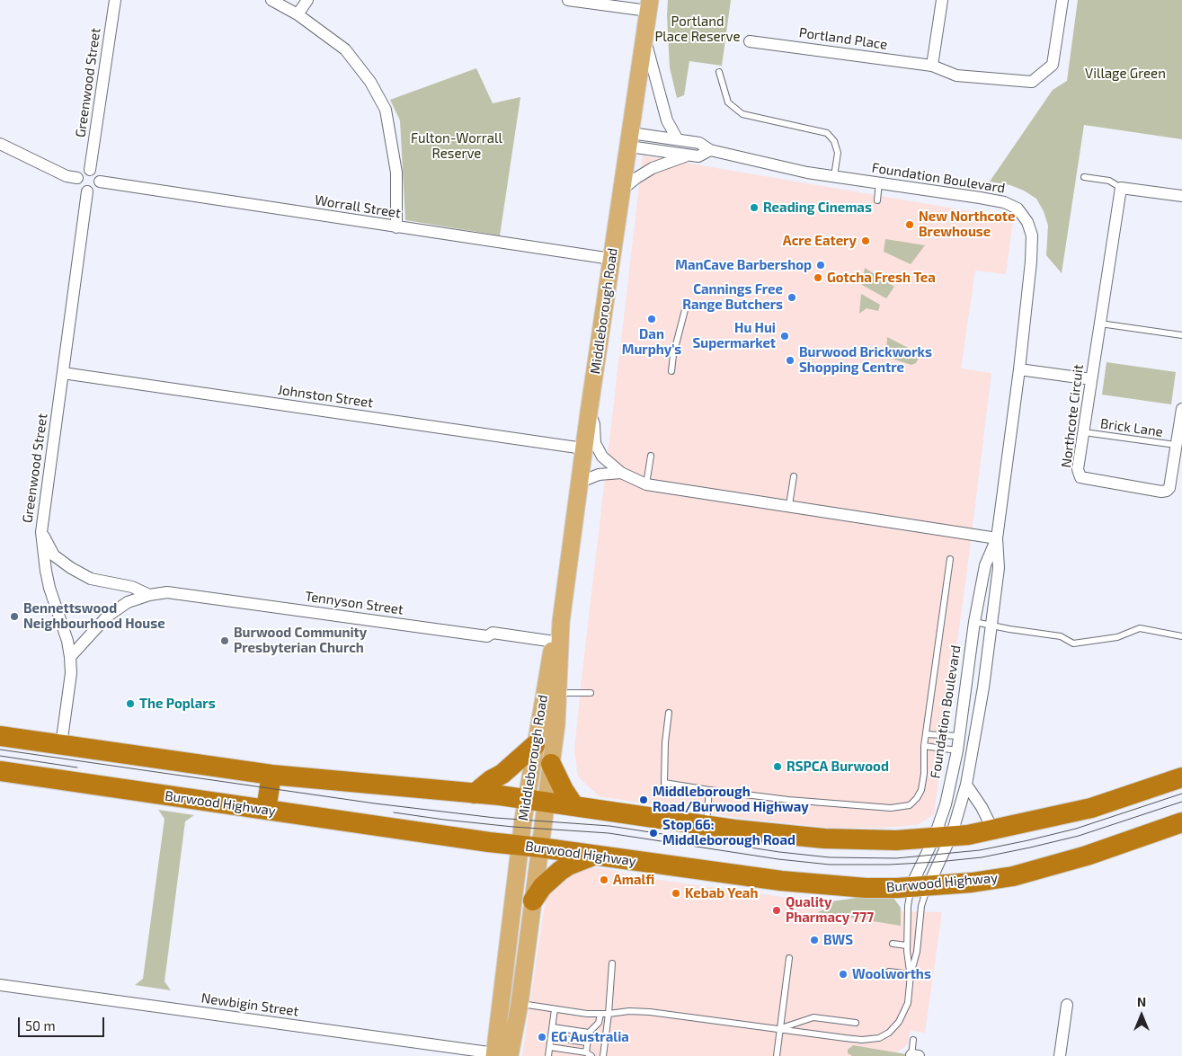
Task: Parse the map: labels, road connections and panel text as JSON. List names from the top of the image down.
{
  "streets": {
    "highway": ["Burwood Highway"],
    "main road": ["Middleborough Road"],
    "street": [
      "Portland Place",
      "Greenwood Street",
      "Foundation Boulevard",
      "Worrall Street",
      "Johnston Street",
      "Northcote Circuit",
      "Tennyson Street",
      "Newbigin Street"
    ],
    "lane": ["Brick Lane"]
  },
  "crossings": [
    ["Greenwood Street", "Worrall Street"],
    ["Greenwood Street", "Johnston Street"],
    ["Greenwood Street", "Tennyson Street"],
    ["Foundation Boulevard", "Middleborough Road"],
    ["Foundation Boulevard", "Burwood Highway"],
    ["Worrall Street", "Middleborough Road"],
    ["Middleborough Road", "Johnston Street"],
    ["Middleborough Road", "Tennyson Street"],
    ["Middleborough Road", "Burwood Highway"],
    ["Middleborough Road", "Newbigin Street"],
    ["Northcote Circuit", "Brick Lane"]
  ],
  "parks": ["Portland Place Reserve", "Village Green", "Fulton-Worrall Reserve"],
  "places": [
    "Reading Cinemas",
    "New Northcote Brewhouse",
    "Acre Eatery",
    "ManCave Barbershop",
    "Gotcha Fresh Tea",
    "Cannings Free Range Butchers",
    "Dan Murphy's",
    "Hu Hui Supermarket",
    "Burwood Brickworks Shopping Centre",
    "Bennettswood Neighbourhood House",
    "Burwood Community Presbyterian Church",
    "The Poplars",
    "RSPCA Burwood",
    "Middleborough Road/Burwood Highway",
    "Stop 66: Middleborough Road",
    "Amalfi",
    "Kebab Yeah",
    "Quality Pharmacy 777",
    "BWS",
    "Woolworths",
    "EG Australia"
  ],
  "scale_bar": "50 m",
  "north": "top"
}
